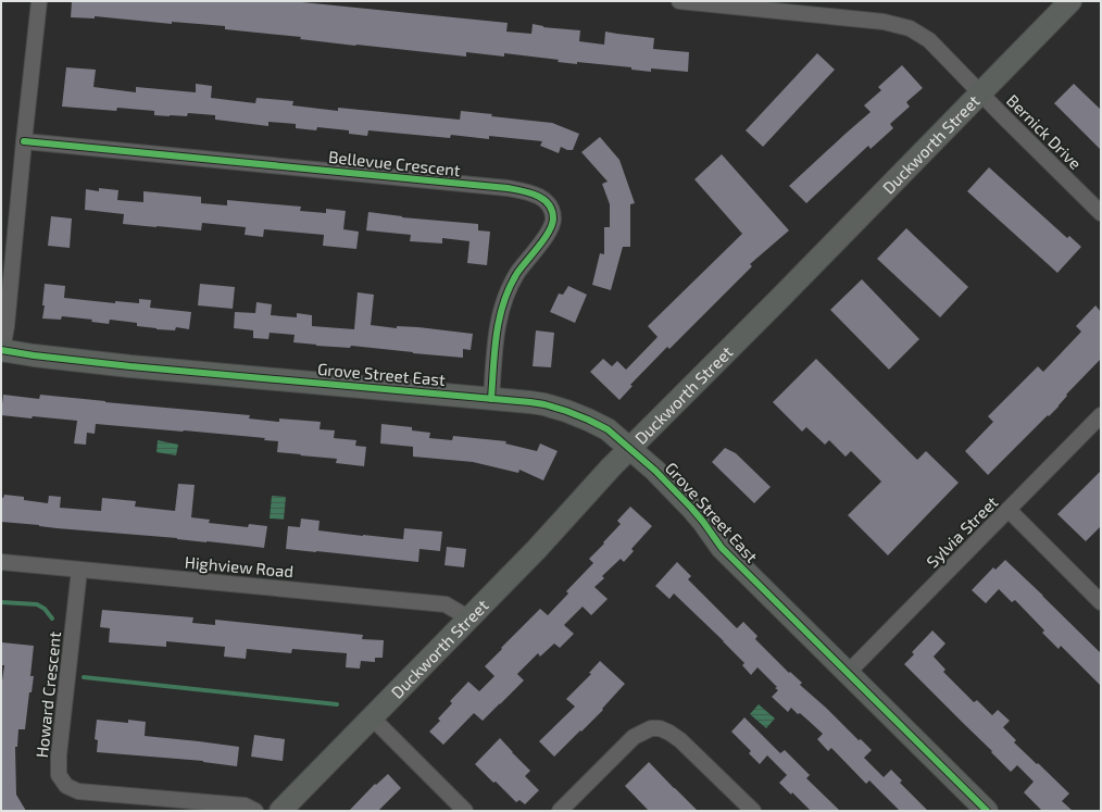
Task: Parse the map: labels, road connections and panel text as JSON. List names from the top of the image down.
{
  "streets": {
    "street": [
      "Bernick Drive",
      "Duckworth Street",
      "Bellevue Crescent",
      "Grove Street East",
      "Sylvia Street",
      "Highview Road",
      "Howard Crescent"
    ]
  },
  "crossings": [
    ["Bernick Drive", "Duckworth Street"],
    ["Duckworth Street", "Grove Street East"],
    ["Duckworth Street", "Highview Road"],
    ["Bellevue Crescent", "Grove Street East"],
    ["Grove Street East", "Sylvia Street"],
    ["Highview Road", "Howard Crescent"]
  ]
}
